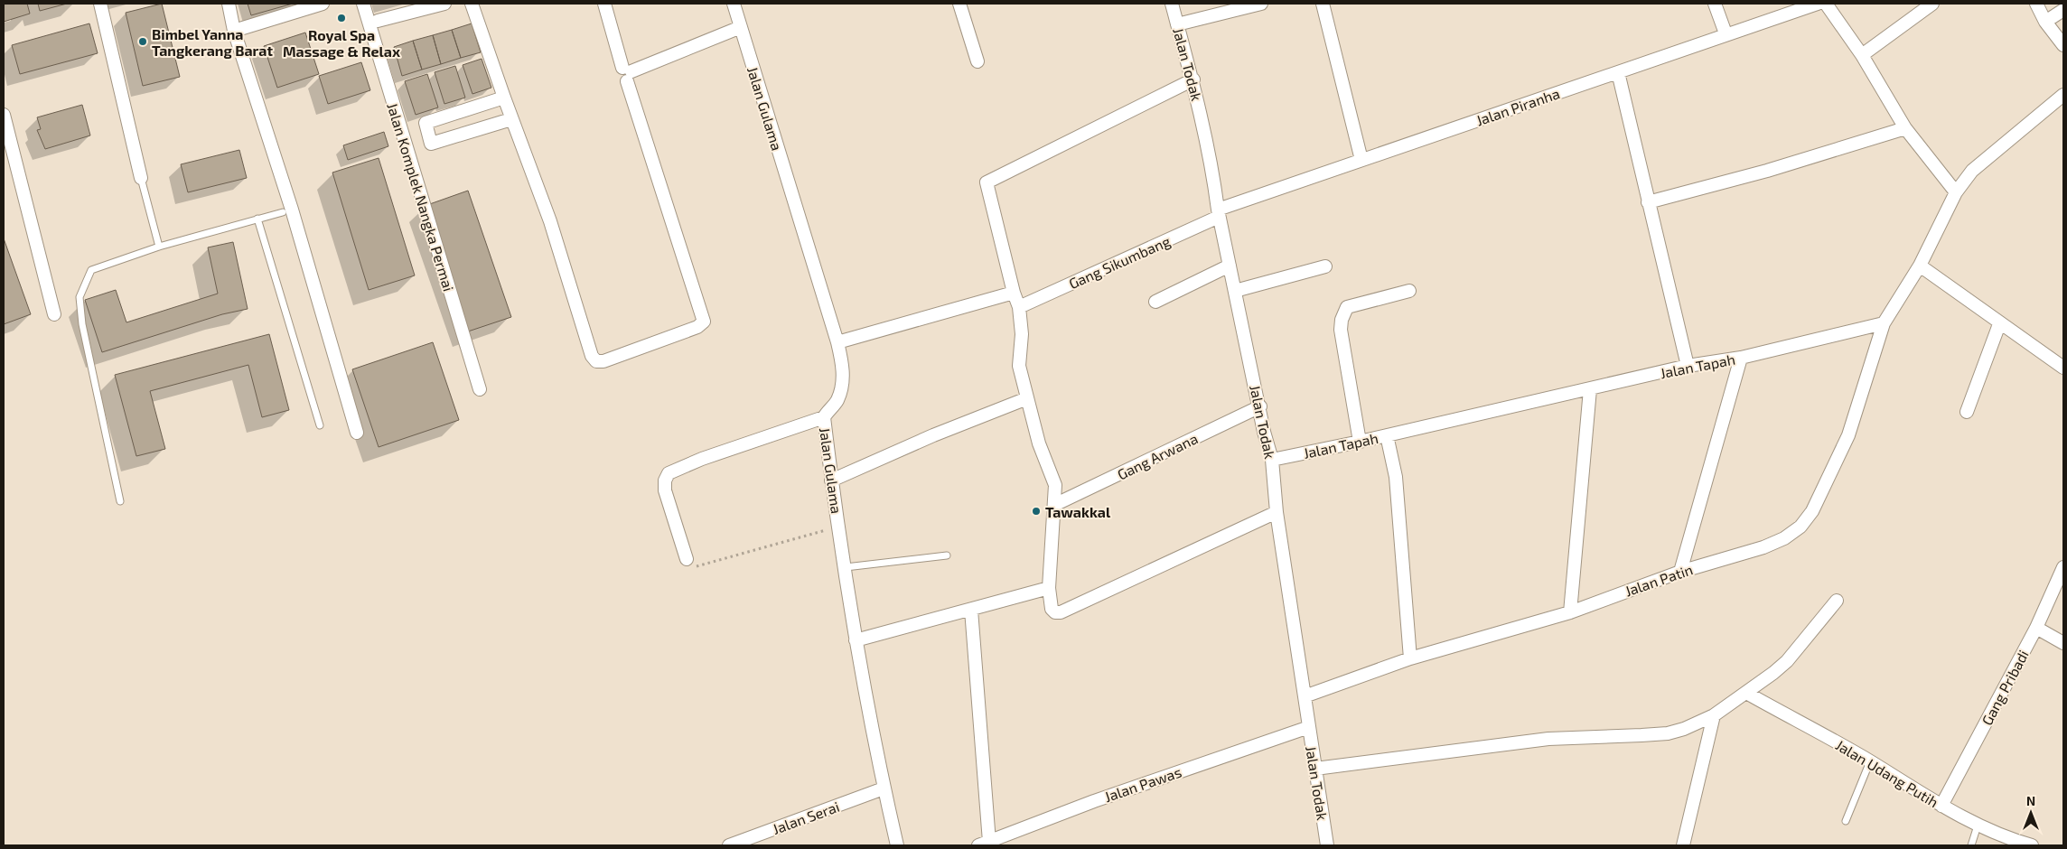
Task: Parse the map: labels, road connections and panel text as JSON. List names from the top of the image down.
{
  "streets": {
    "street": [
      "Jalan Todak",
      "Jalan Piranha",
      "Jalan Gulama",
      "Jalan Komplek Nangka Permai",
      "Gang Sikumbang",
      "Jalan Tapah",
      "Gang Arwana",
      "Jalan Patin",
      "Gang Pribadi",
      "Jalan Udang Putih",
      "Jalan Pawas",
      "Jalan Serai"
    ]
  },
  "crossings": [
    ["Jalan Todak", "Jalan Piranha"],
    ["Jalan Todak", "Gang Sikumbang"],
    ["Jalan Todak", "Jalan Tapah"],
    ["Jalan Todak", "Gang Arwana"],
    ["Jalan Todak", "Jalan Patin"],
    ["Jalan Todak", "Jalan Pawas"],
    ["Jalan Piranha", "Gang Sikumbang"],
    ["Jalan Gulama", "Jalan Serai"],
    ["Jalan Tapah", "Jalan Patin"],
    ["Gang Pribadi", "Jalan Udang Putih"]
  ],
  "places": ["Royal Spa Massage & Relax", "Bimbel Yanna Tangkerang Barat", "Tawakkal"],
  "north": "top"
}
